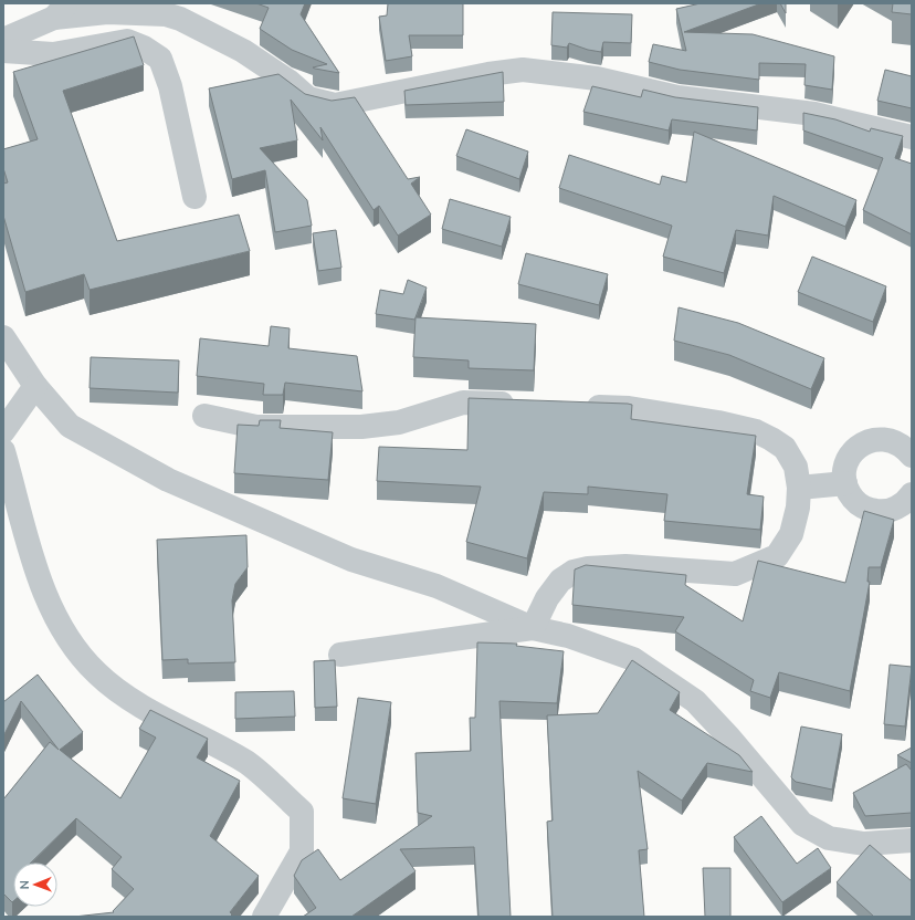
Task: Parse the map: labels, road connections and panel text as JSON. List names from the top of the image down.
{
  "north": "left"
}
